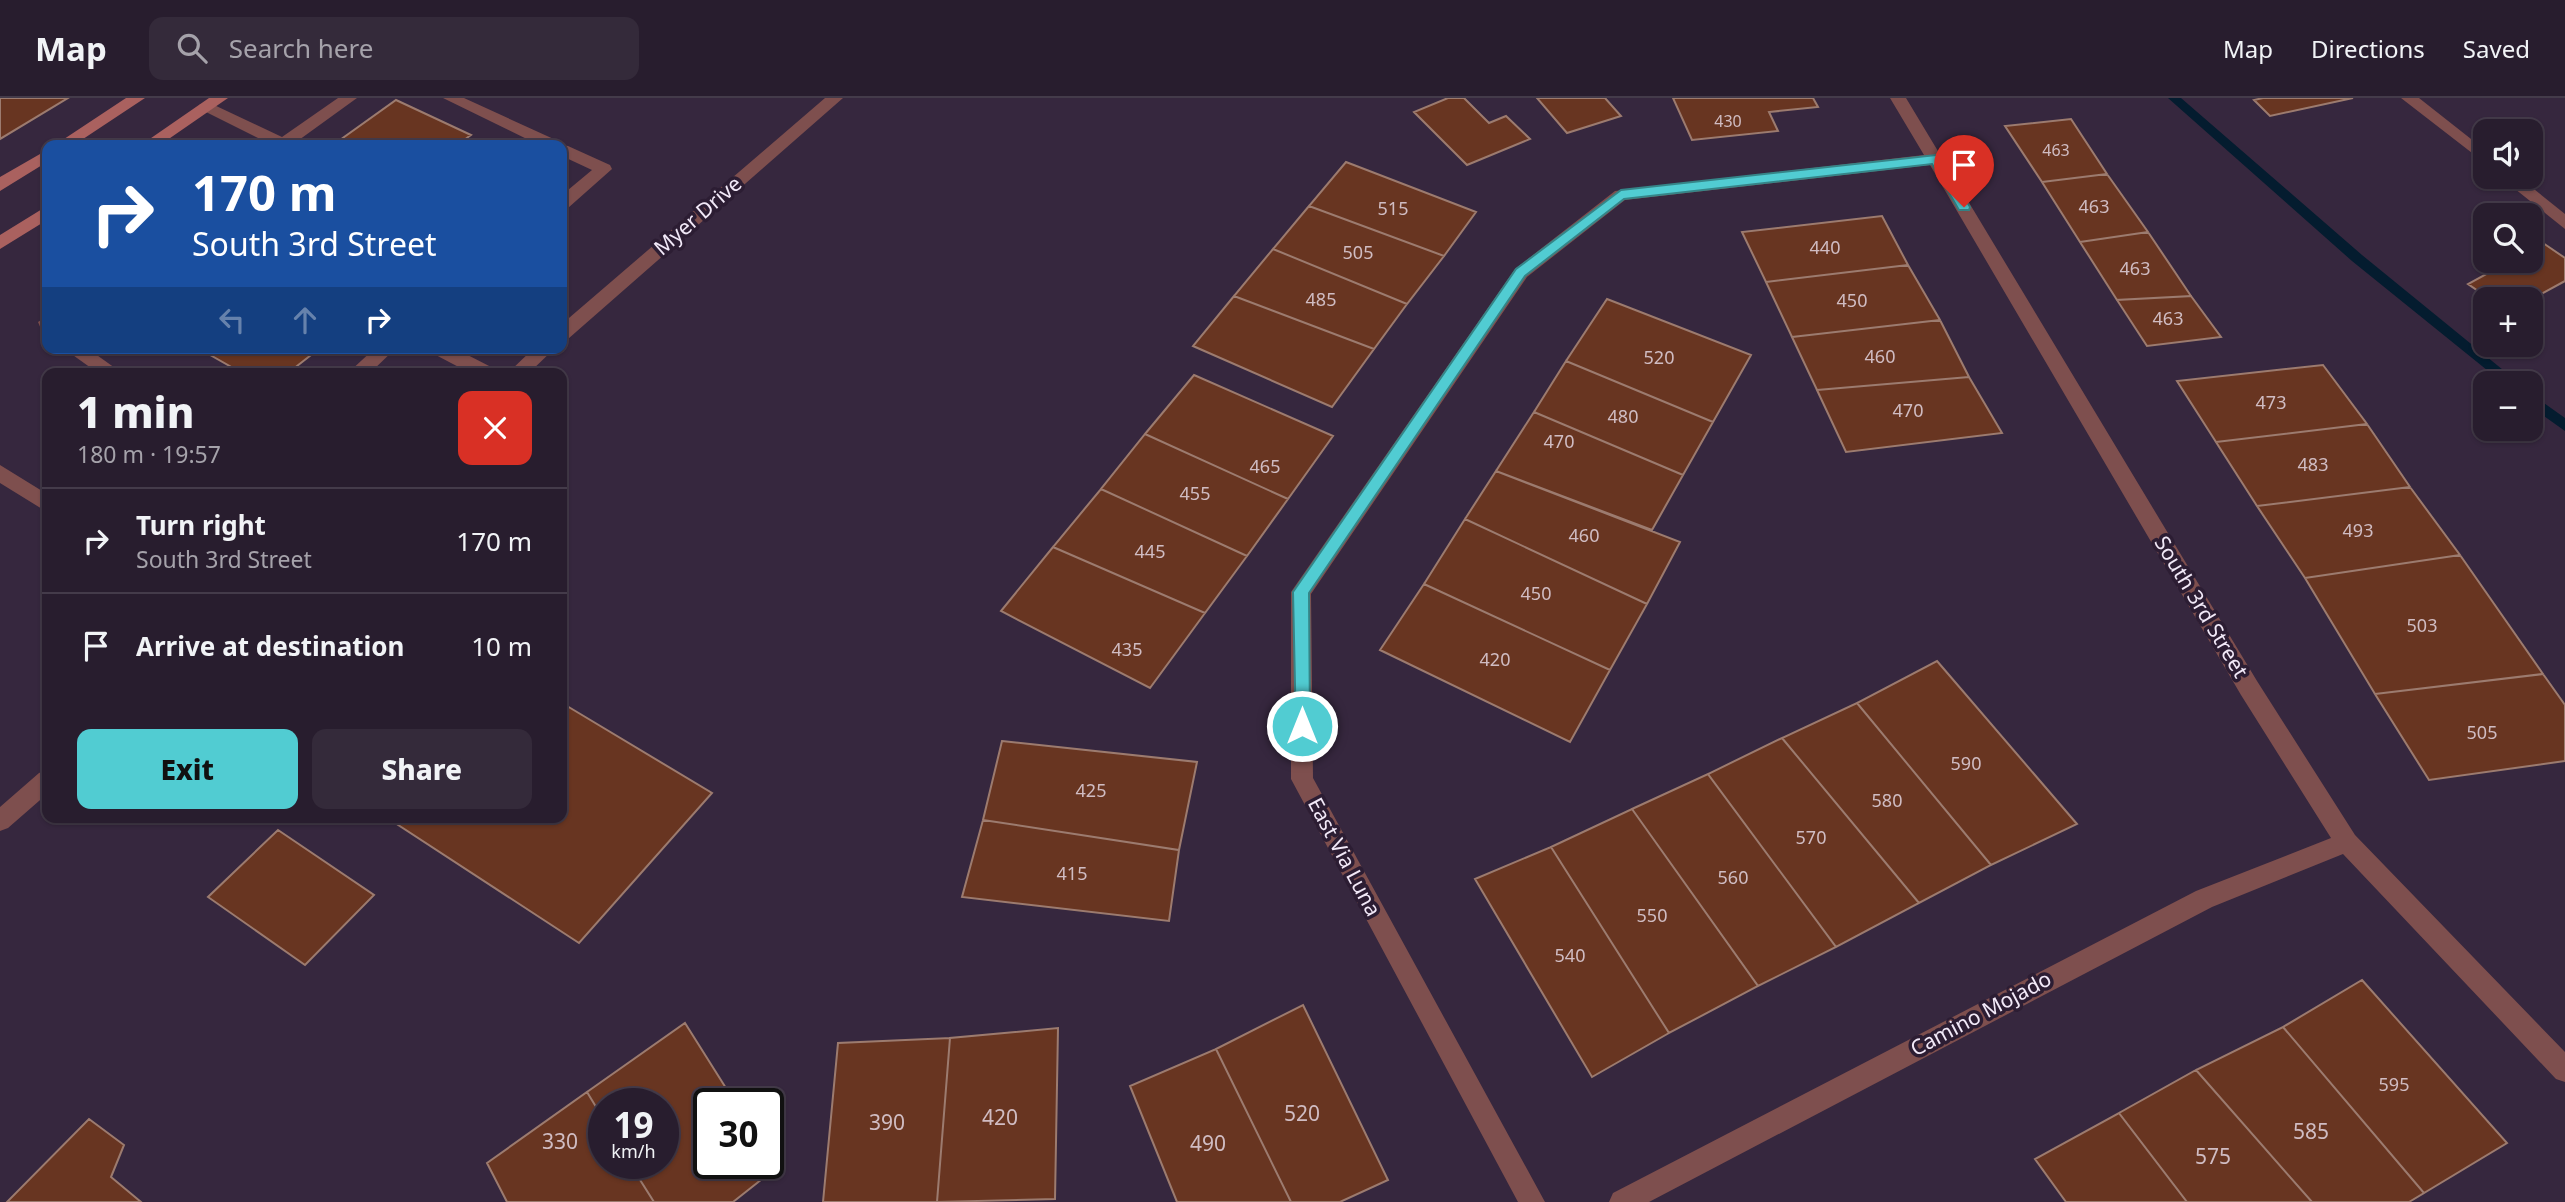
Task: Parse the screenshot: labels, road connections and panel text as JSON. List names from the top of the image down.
{
  "streets": {
    "street": [
      "Myer Drive",
      "South 3rd Street",
      "East Via Luna",
      "Camino Mojado"
    ]
  },
  "crossings": [
    ["South 3rd Street", "East Via Luna"],
    ["South 3rd Street", "Camino Mojado"]
  ],
  "house_numbers": [
    "430",
    "463",
    "463",
    "515",
    "440",
    "505",
    "463",
    "485",
    "450",
    "463",
    "460",
    "520",
    "473",
    "470",
    "480",
    "470",
    "483",
    "465",
    "455",
    "493",
    "460",
    "445",
    "450",
    "503",
    "435",
    "420",
    "505",
    "590",
    "425",
    "580",
    "570",
    "415",
    "560",
    "550",
    "540",
    "595",
    "520",
    "420",
    "390",
    "585",
    "330",
    "490",
    "575"
  ],
  "page": {
    "header": "Map",
    "search": "Search here",
    "nav": ["Map", "Directions", "Saved"],
    "map_buttons": ["+", "−"],
    "turn": ["170 m", "South 3rd Street"],
    "heading": ["1 min", "180 m · 19:57"],
    "list": [
      {
        "name": "Turn right",
        "note": "South 3rd Street",
        "value": "170 m"
      },
      {
        "name": "Arrive at destination",
        "value": "10 m"
      }
    ],
    "buttons": ["Exit", "Share"],
    "speed": "19 km/h",
    "limit": "30"
  }
}
